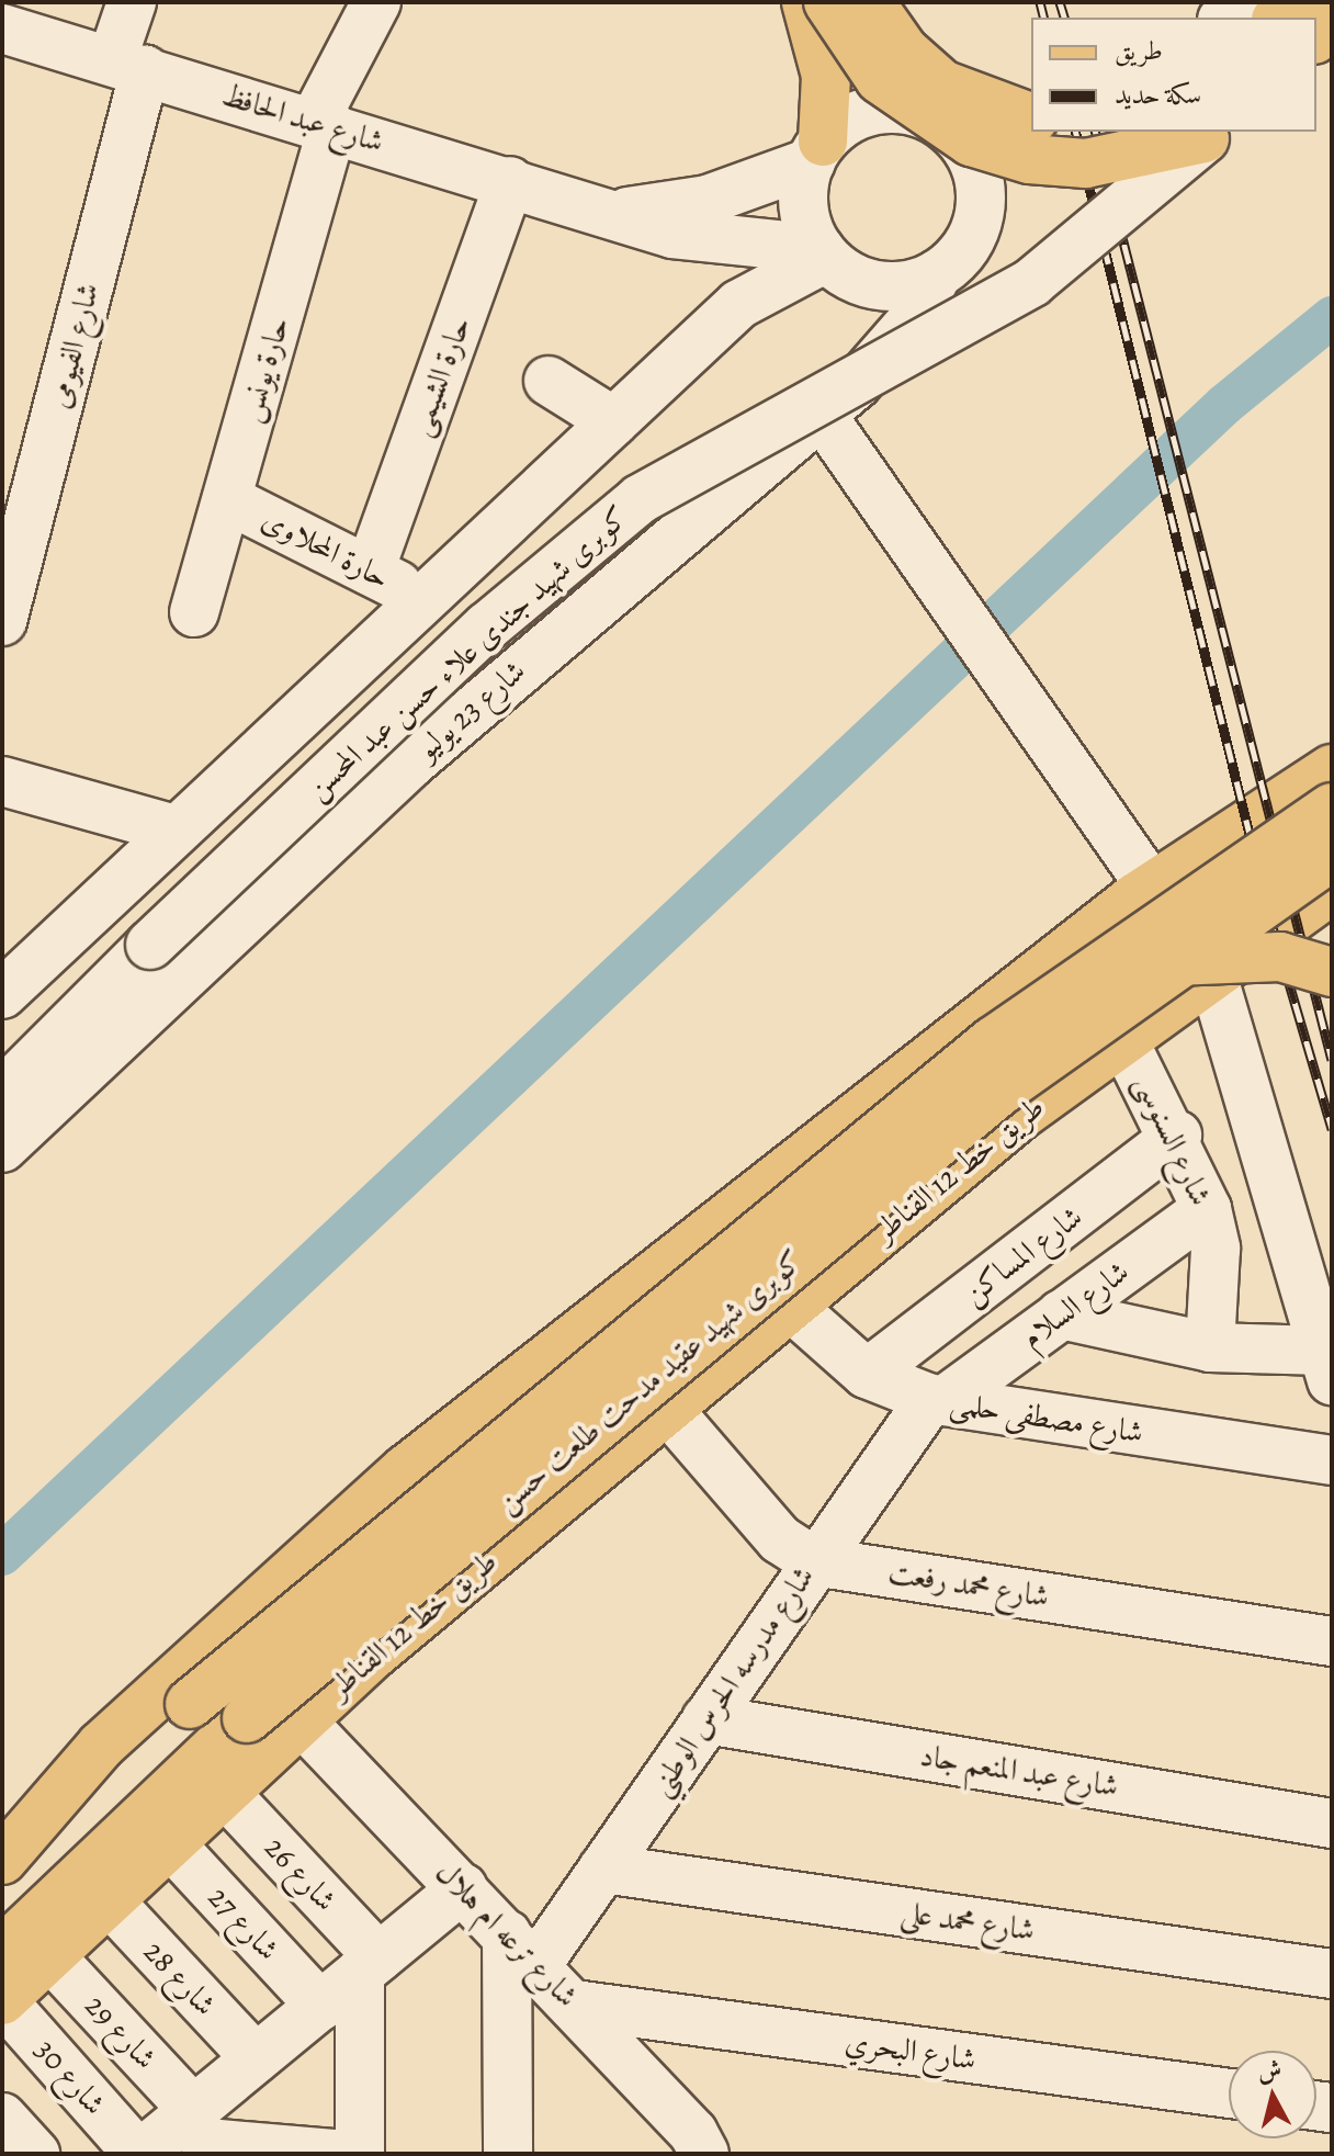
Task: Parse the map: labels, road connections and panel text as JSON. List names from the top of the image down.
{
  "streets": {
    "main road": ["طريق خط 12 القناطر", "كوبرى شهيد عقيد مدحت طلعت حسن"],
    "street": [
      "شارع عبد الحافظ",
      "شارع الفيومى",
      "حارة يونس",
      "حارة الشيمى",
      "حارة المحلاوى",
      "كوبرى شهيد جندى علاء حسن عبد المحسن",
      "شارع 23 يوليو",
      "شارع السنوسى",
      "شارع المساكن",
      "شارع السلام",
      "شارع مصطفى حلمى",
      "شارع محمد رفعت",
      "شارع مدرسه الحرس الوطني",
      "شارع عبد المنعم جاد",
      "شارع 26",
      "شارع محمد على",
      "شارع 27",
      "شارع ترعه ام هلال",
      "شارع 28",
      "شارع 29",
      "شارع البحري",
      "شارع 30"
    ]
  },
  "crossings": [
    ["شارع عبد الحافظ", "شارع الفيومى"],
    ["شارع عبد الحافظ", "حارة يونس"],
    ["شارع عبد الحافظ", "حارة الشيمى"],
    ["شارع عبد الحافظ", "شارع 23 يوليو"],
    ["حارة يونس", "حارة المحلاوى"],
    ["حارة الشيمى", "حارة المحلاوى"],
    ["شارع السنوسى", "طريق خط 12 القناطر"],
    ["شارع السنوسى", "شارع المساكن"],
    ["شارع السنوسى", "شارع السلام"],
    ["طريق خط 12 القناطر", "كوبرى شهيد عقيد مدحت طلعت حسن"],
    ["طريق خط 12 القناطر", "شارع مصطفى حلمى"],
    ["طريق خط 12 القناطر", "شارع محمد رفعت"],
    ["طريق خط 12 القناطر", "شارع 26"],
    ["طريق خط 12 القناطر", "شارع 27"],
    ["طريق خط 12 القناطر", "شارع ترعه ام هلال"],
    ["طريق خط 12 القناطر", "شارع 28"],
    ["طريق خط 12 القناطر", "شارع 29"],
    ["طريق خط 12 القناطر", "شارع 30"],
    ["شارع المساكن", "شارع مصطفى حلمى"],
    ["شارع السلام", "شارع مصطفى حلمى"],
    ["شارع السلام", "شارع مدرسه الحرس الوطني"],
    ["كوبرى شهيد عقيد مدحت طلعت حسن", "شارع 29"],
    ["شارع مصطفى حلمى", "شارع مدرسه الحرس الوطني"],
    ["شارع محمد رفعت", "شارع مدرسه الحرس الوطني"],
    ["شارع مدرسه الحرس الوطني", "شارع عبد المنعم جاد"],
    ["شارع مدرسه الحرس الوطني", "شارع محمد على"],
    ["شارع مدرسه الحرس الوطني", "شارع ترعه ام هلال"],
    ["شارع ترعه ام هلال", "شارع البحري"]
  ],
  "legend": ["طريق", "سكة حديد"],
  "north": "top"
}
